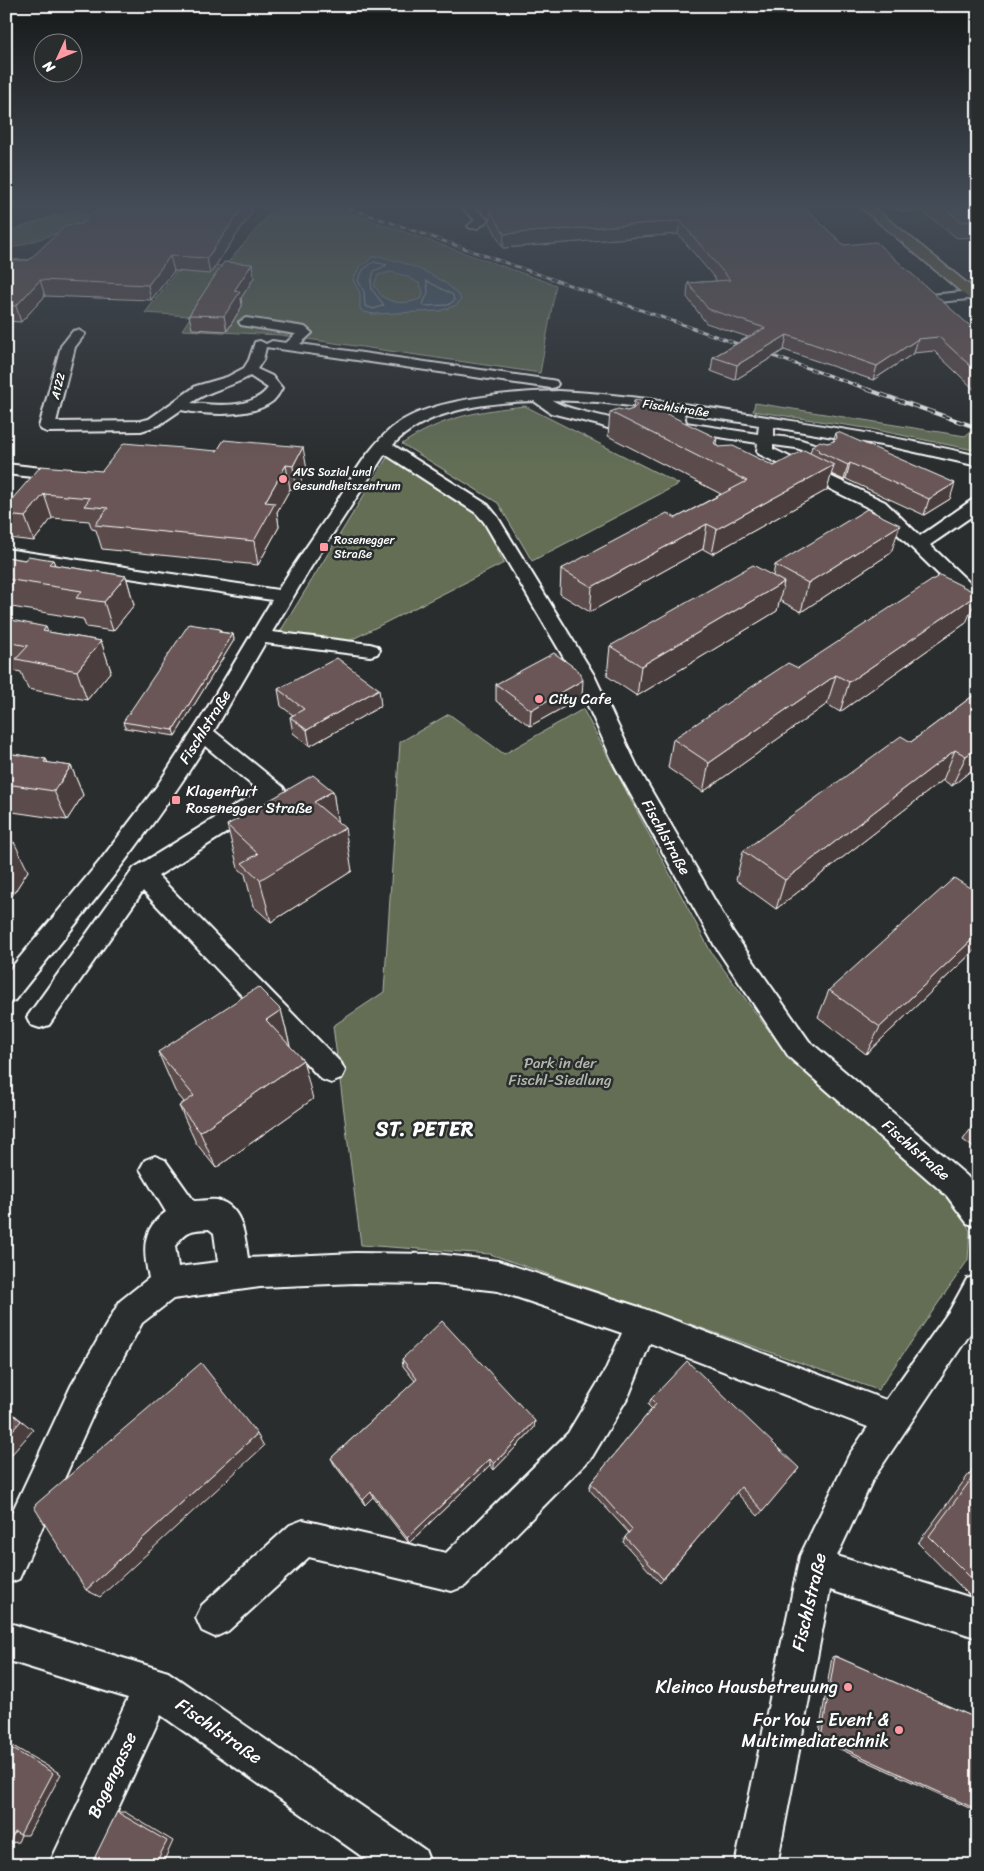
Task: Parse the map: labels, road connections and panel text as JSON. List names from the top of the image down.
{
  "streets": {
    "street": ["A122", "Fischlstraße", "Bogengasse"]
  },
  "crossings": [
    ["Fischlstraße", "Bogengasse"]
  ],
  "districts": ["ST. PETER"],
  "parks": ["Park in der Fischl-Siedlung"],
  "places": {
    "other": [
      "AVS Sozial und Gesundheitszentrum",
      "City Cafe",
      "Kleinco Hausbetreuung",
      "For You - Event & Multimediatechnik"
    ],
    "transit": ["Rosenegger Straße", "Klagenfurt Rosenegger Straße"]
  },
  "north": "bottom left"
}
